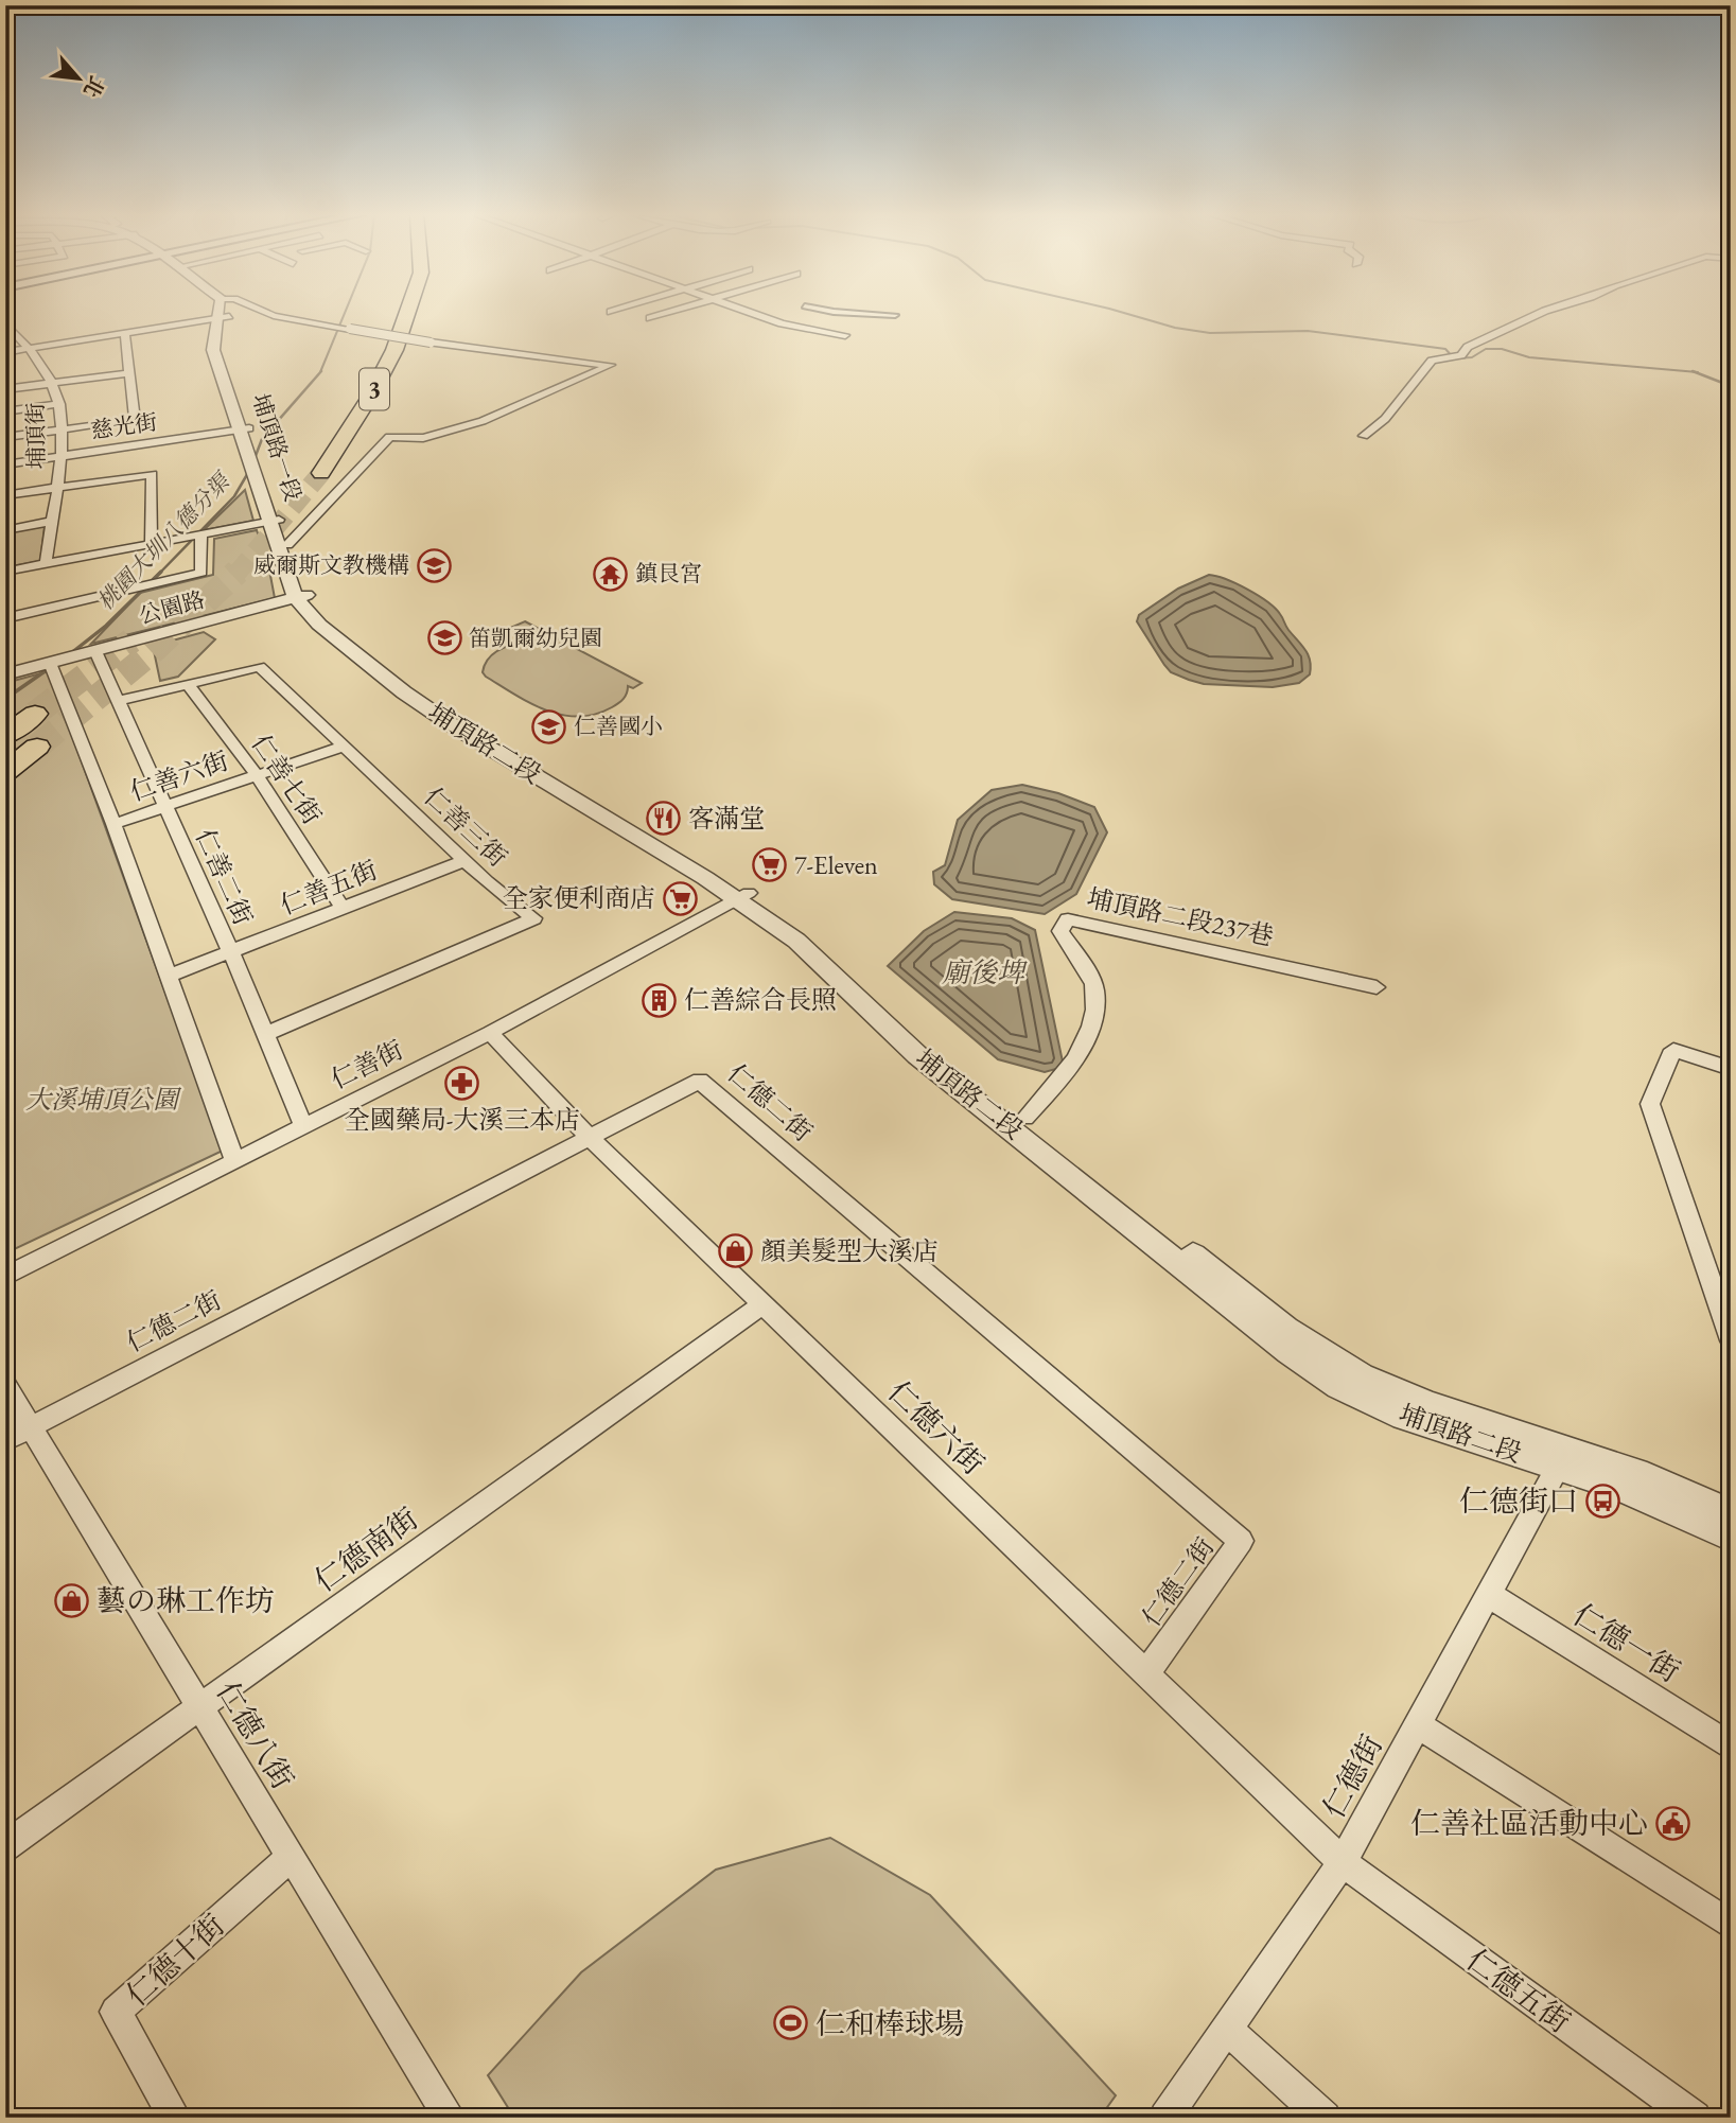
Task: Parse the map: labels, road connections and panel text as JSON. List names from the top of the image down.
{
  "streets": {
    "highway": ["3"],
    "street": [
      "慈光街",
      "埔頂街",
      "埔頂路一段",
      "公園路",
      "埔頂路二段",
      "仁善六街",
      "仁善七街",
      "仁善三街",
      "仁善二街",
      "仁善五街",
      "埔頂路二段237巷",
      "仁善街",
      "仁德二街",
      "仁德六街",
      "仁德南街",
      "仁德一街",
      "仁德八街",
      "仁德街",
      "仁德十街",
      "仁德五街"
    ]
  },
  "crossings": [
    ["慈光街", "埔頂街"],
    ["慈光街", "埔頂路一段"],
    ["埔頂路一段", "埔頂路二段"],
    ["公園路", "埔頂路二段"],
    ["公園路", "仁善二街"],
    ["埔頂路二段", "埔頂路二段237巷"],
    ["埔頂路二段", "仁善街"],
    ["埔頂路二段", "仁德街"],
    ["仁善六街", "仁善七街"],
    ["仁善六街", "仁善三街"],
    ["仁善六街", "仁善二街"],
    ["仁善七街", "仁善三街"],
    ["仁善七街", "仁善五街"],
    ["仁善三街", "仁善二街"],
    ["仁善三街", "仁善五街"],
    ["仁善二街", "仁善五街"],
    ["仁善二街", "仁善街"],
    ["仁善街", "仁德六街"],
    ["仁德二街", "仁德六街"],
    ["仁德二街", "仁德八街"],
    ["仁德六街", "仁德南街"],
    ["仁德六街", "仁德街"],
    ["仁德六街", "仁德五街"],
    ["仁德南街", "仁德八街"],
    ["仁德一街", "仁德街"],
    ["仁德八街", "仁德十街"],
    ["仁德街", "仁德五街"]
  ],
  "water": ["桃園大圳八德分渠", "廟後埤"],
  "parks": ["大溪埔頂公園"],
  "places": {
    "school or university": ["威爾斯文教機構", "笛凱爾幼兒園", "仁善國小"],
    "temple": ["鎮艮宮"],
    "restaurant": ["客滿堂"],
    "supermarket": ["7-Eleven", "全家便利商店"],
    "building": ["仁善綜合長照"],
    "pharmacy": ["全國藥局-大溪三本店"],
    "shop": ["顏美髮型大溪店", "藝の琳工作坊"],
    "bus stop": ["仁德街口"],
    "public building": ["仁善社區活動中心"],
    "sports": ["仁和棒球場"]
  },
  "north": "bottom right"
}
